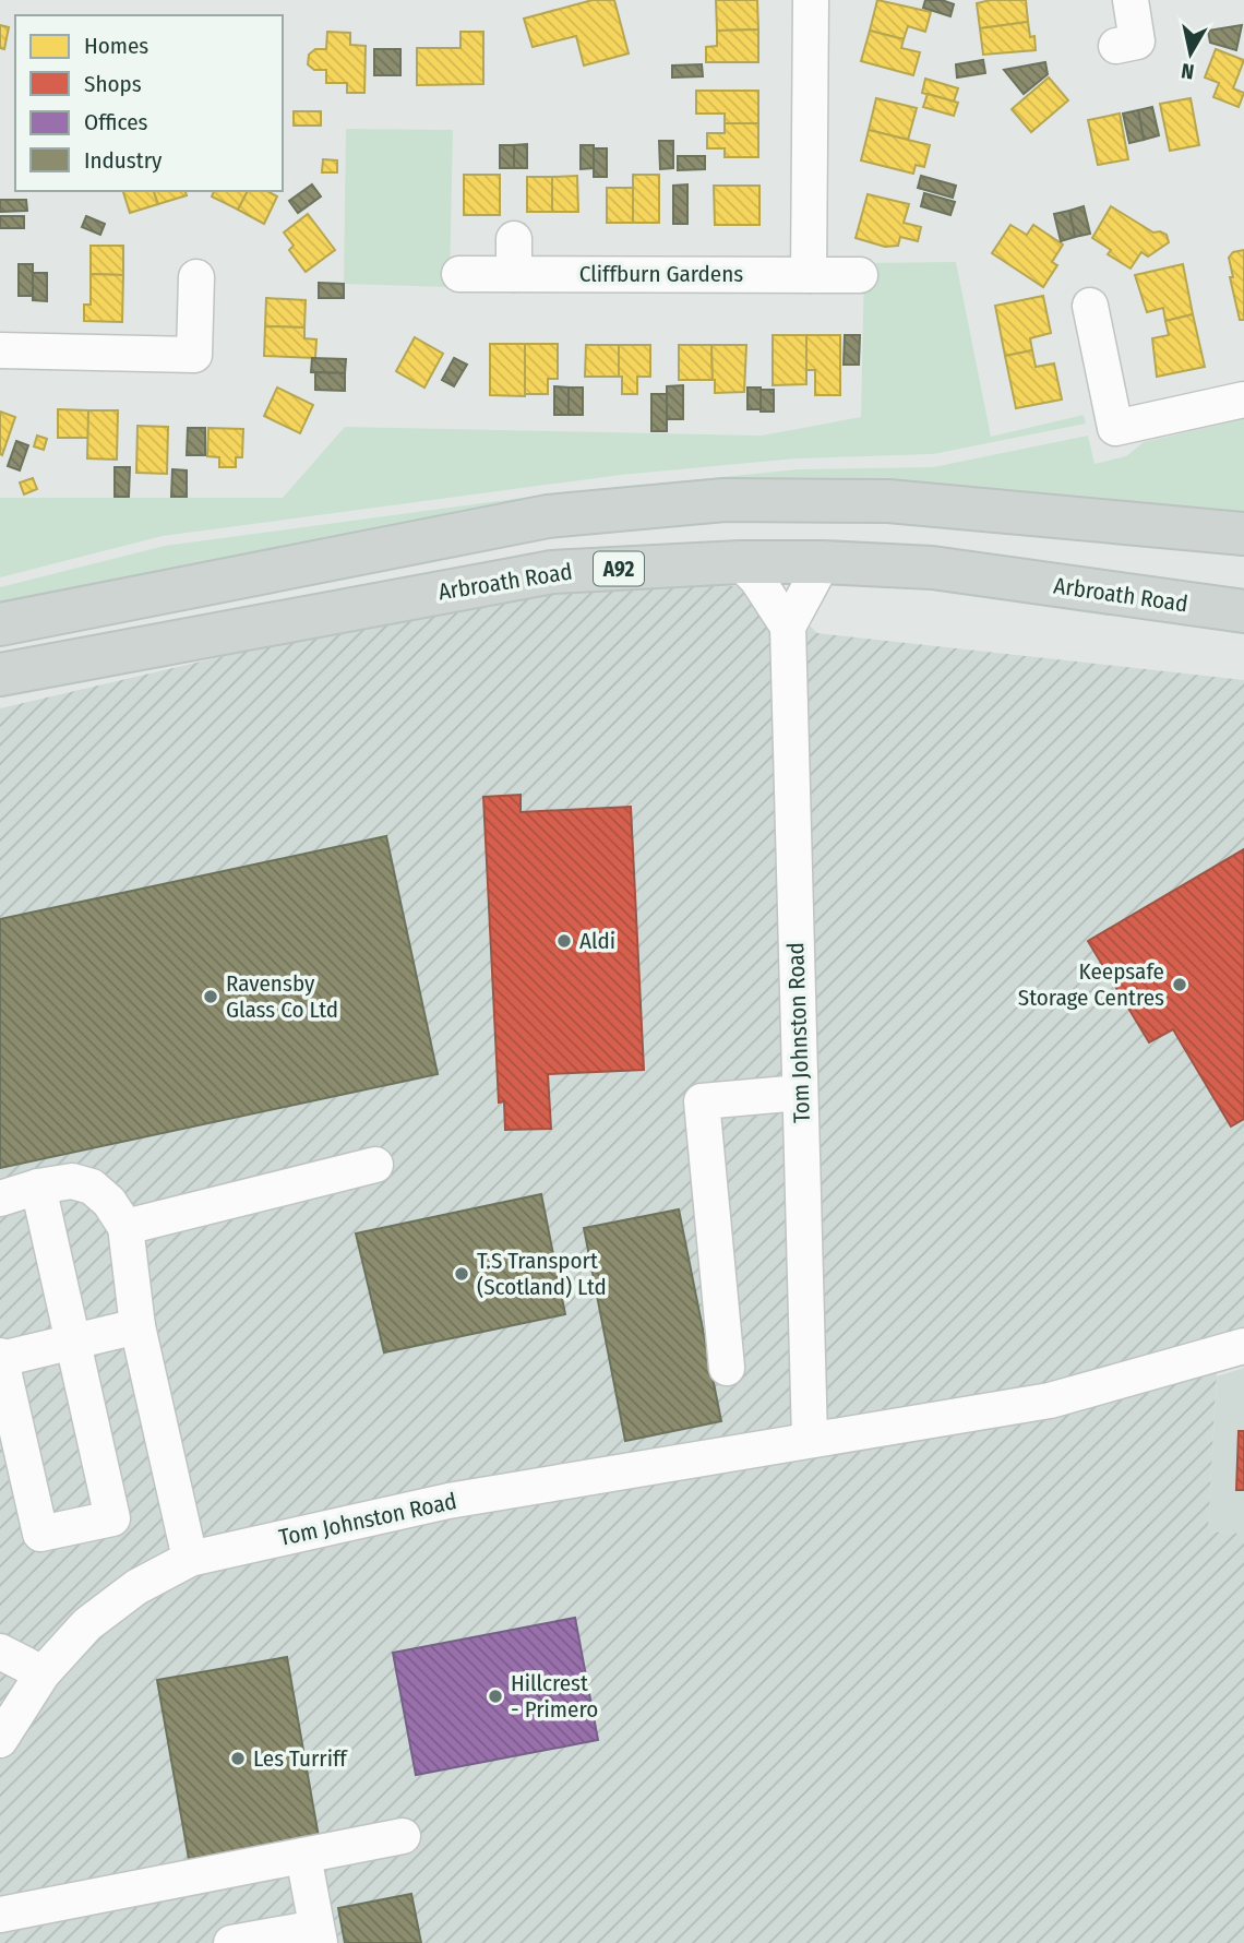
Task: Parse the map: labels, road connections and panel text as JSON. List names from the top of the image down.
{
  "streets": {
    "main road": ["A92", "Arbroath Road"],
    "street": ["Cliffburn Gardens", "Tom Johnston Road"]
  },
  "crossings": [
    ["Arbroath Road", "Tom Johnston Road"]
  ],
  "places": [
    "Aldi",
    "Keepsafe Storage Centres",
    "Ravensby Glass Co Ltd",
    "T.S Transport (Scotland) Ltd",
    "Hillcrest - Primero",
    "Les Turriff"
  ],
  "legend": [
    "Homes",
    "Shops",
    "Offices",
    "Industry"
  ],
  "north": "bottom"
}
